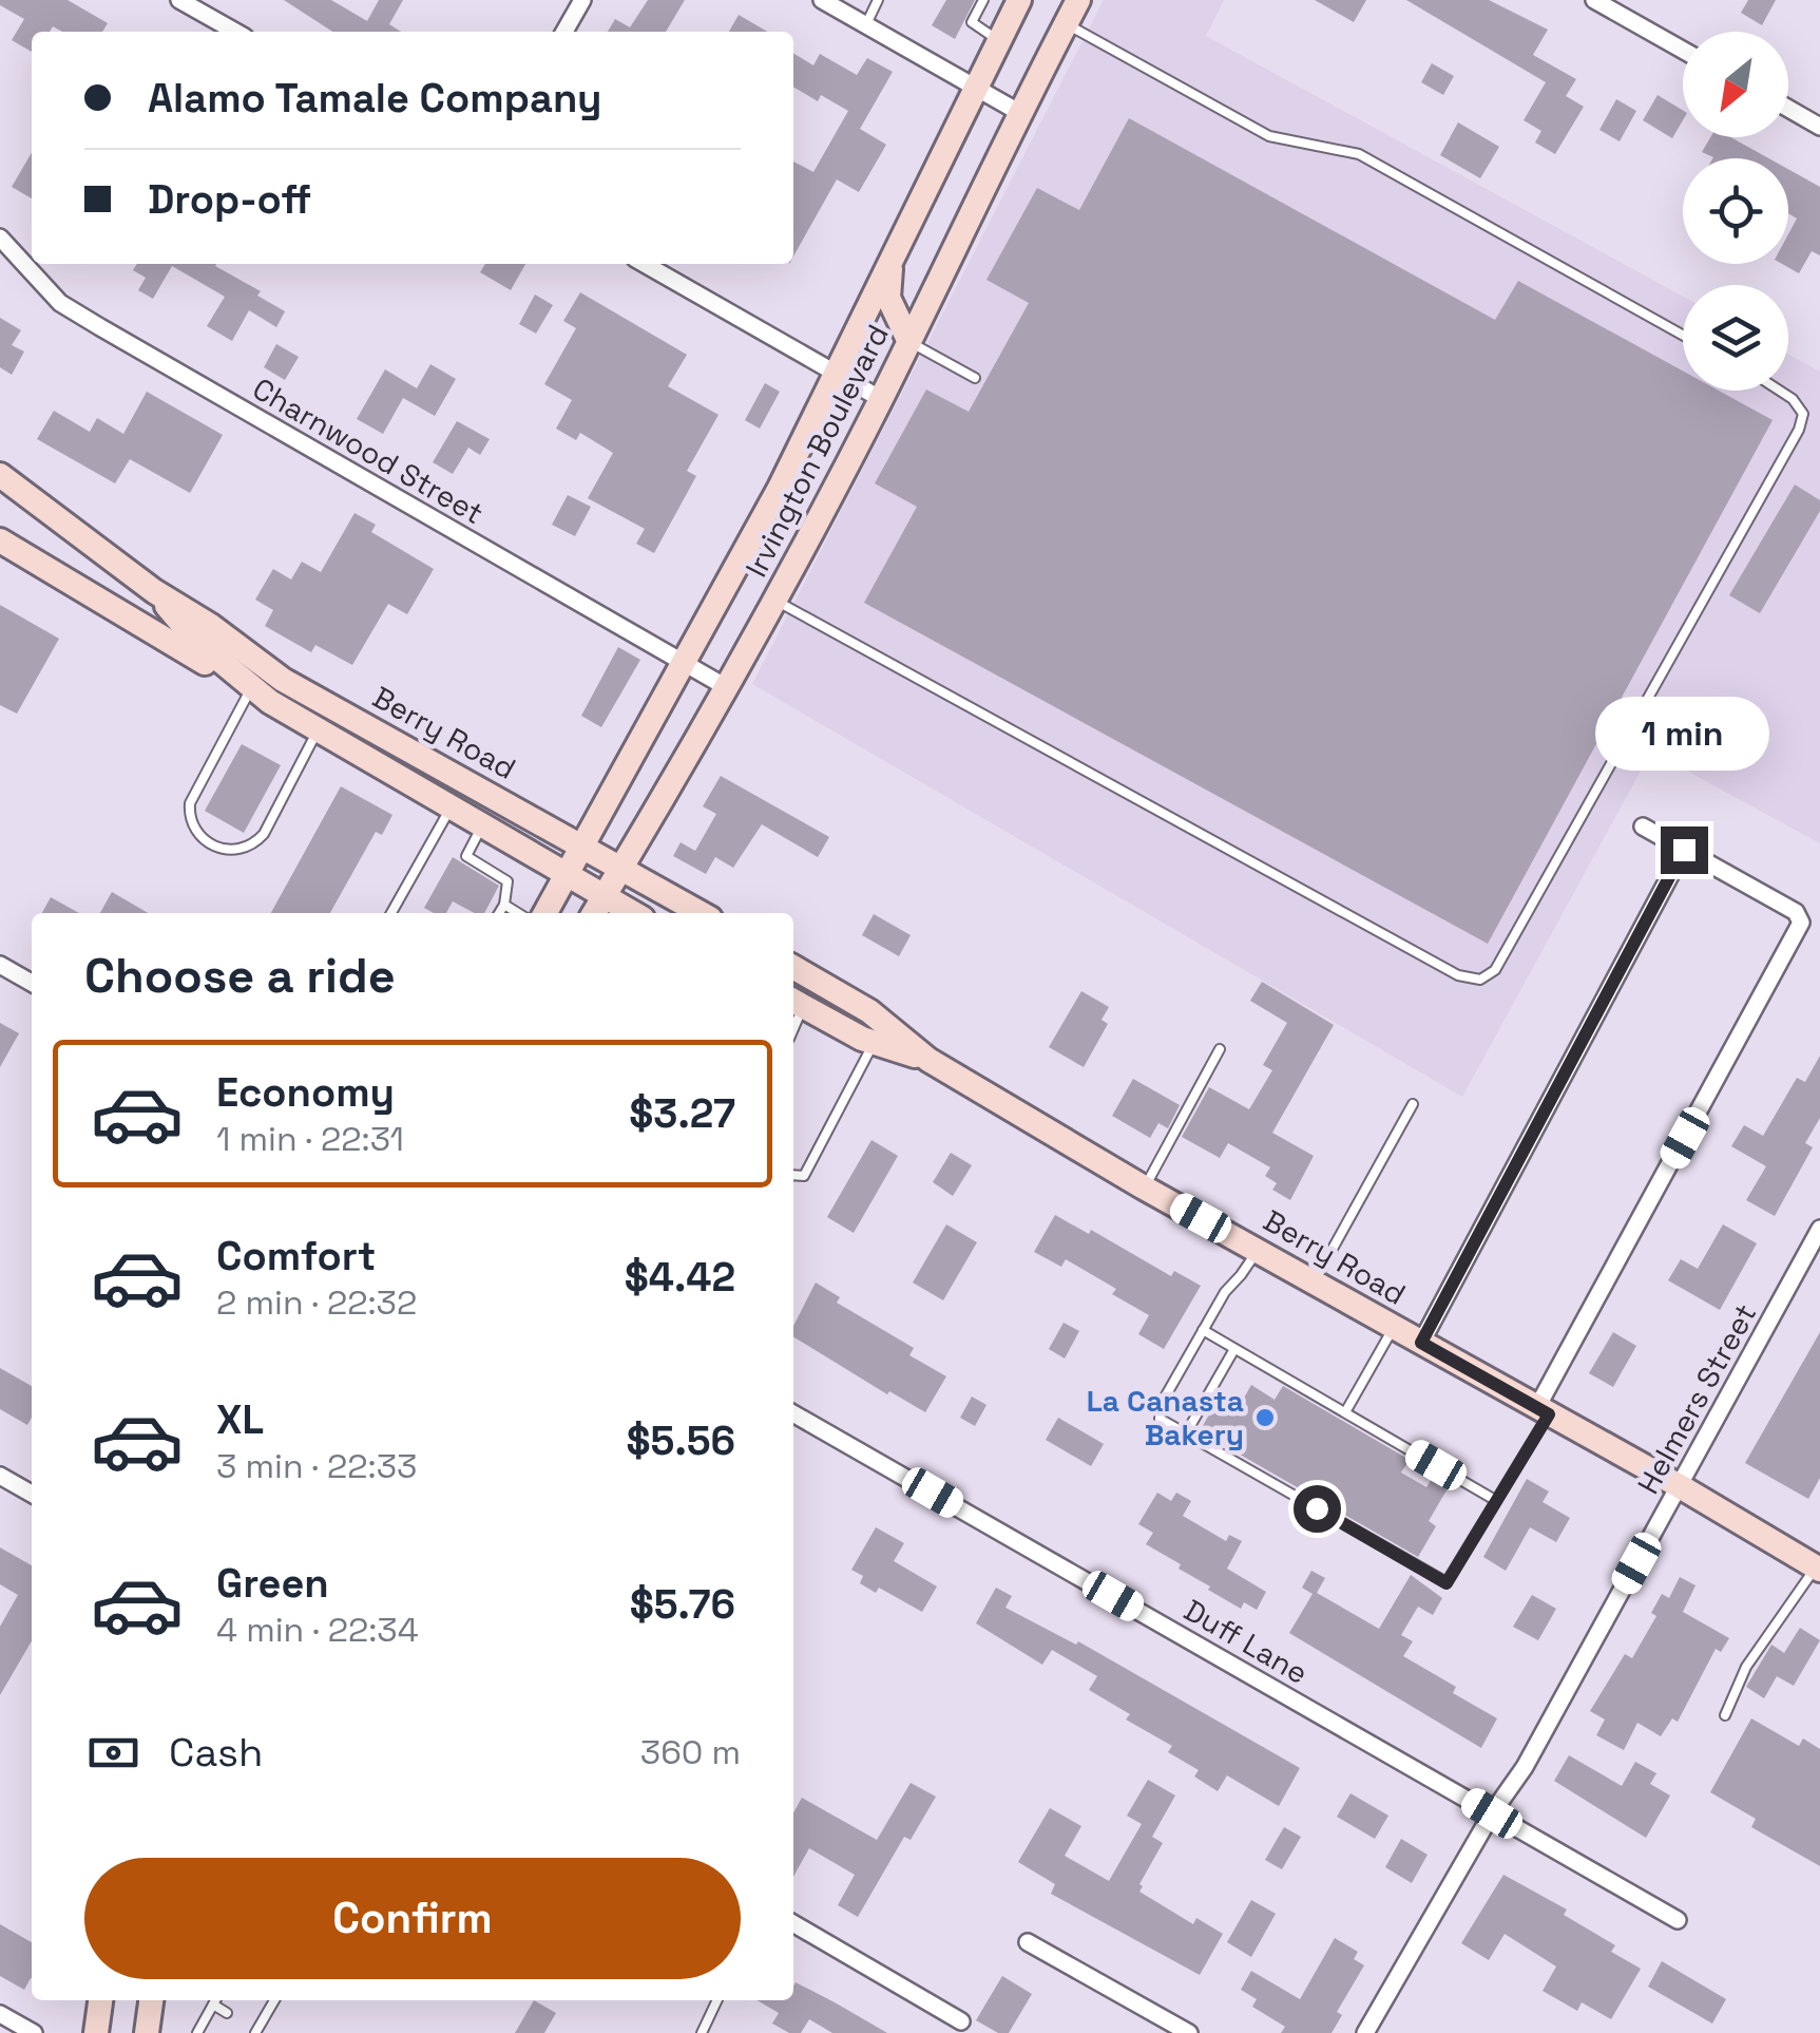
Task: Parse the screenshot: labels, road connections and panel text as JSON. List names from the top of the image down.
{
  "streets": {
    "street": [
      "Charnwood Street",
      "Irvington Boulevard",
      "Berry Road",
      "Helmers Street",
      "Duff Lane"
    ]
  },
  "crossings": [
    ["Charnwood Street", "Irvington Boulevard"],
    ["Irvington Boulevard", "Berry Road"],
    ["Berry Road", "Helmers Street"],
    ["Helmers Street", "Duff Lane"]
  ],
  "places": ["La Canasta Bakery"],
  "north": "bottom left",
  "page": {
    "banner": ["Alamo Tamale Company", "Drop-off"],
    "bubble": "1 min",
    "heading": "Choose a ride",
    "list": [
      {
        "name": "Economy",
        "note": "1 min · 22:31",
        "value": "$3.27"
      },
      {
        "name": "Comfort",
        "note": "2 min · 22:32",
        "value": "$4.42"
      },
      {
        "name": "XL",
        "note": "3 min · 22:33",
        "value": "$5.56"
      },
      {
        "name": "Green",
        "note": "4 min · 22:34",
        "value": "$5.76"
      }
    ],
    "pay": ["Cash", "360 m"],
    "buttons": "Confirm"
  }
}
